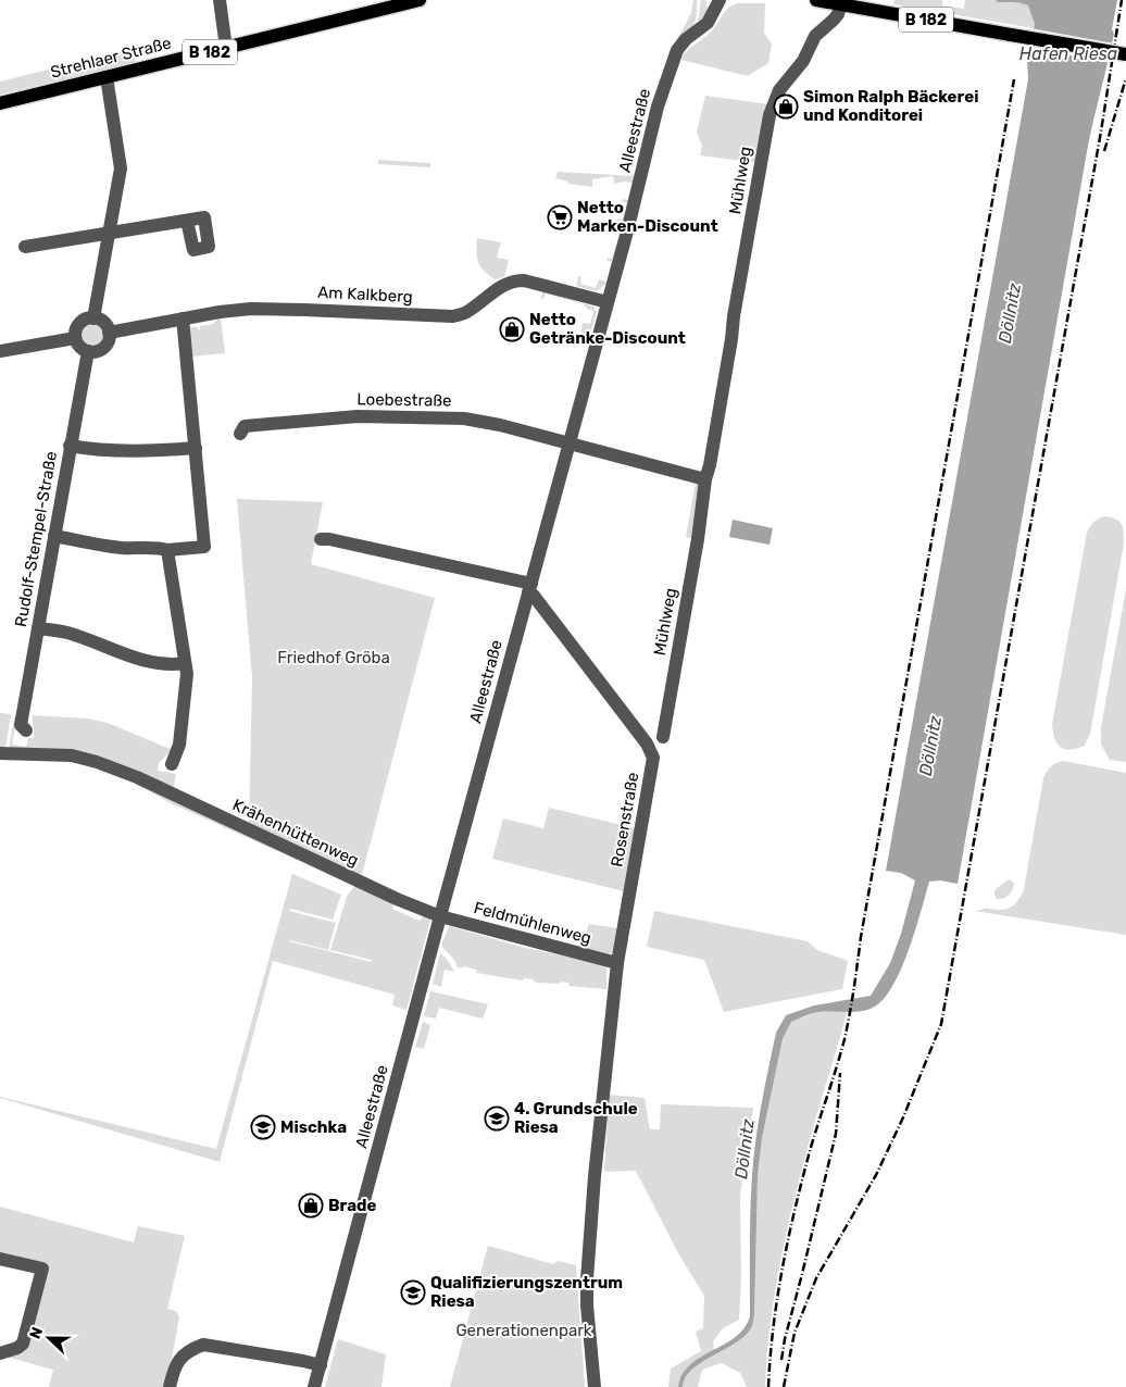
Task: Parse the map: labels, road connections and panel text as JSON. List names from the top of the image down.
{
  "streets": {
    "main road": ["B 182", "Strehlaer Straße"],
    "street": [
      "Alleestraße",
      "Mühlweg",
      "Am Kalkberg",
      "Loebestraße",
      "Rudolf-Stempel-Straße",
      "Rosenstraße",
      "Krähenhüttenweg",
      "Feldmühlenweg"
    ]
  },
  "crossings": [
    ["B 182", "Mühlweg"],
    ["Alleestraße", "Am Kalkberg"],
    ["Alleestraße", "Loebestraße"],
    ["Alleestraße", "Rosenstraße"],
    ["Alleestraße", "Krähenhüttenweg"],
    ["Alleestraße", "Feldmühlenweg"],
    ["Am Kalkberg", "Rudolf-Stempel-Straße"],
    ["Rosenstraße", "Feldmühlenweg"],
    ["Krähenhüttenweg", "Feldmühlenweg"]
  ],
  "water": ["Hafen Riesa", "Döllnitz"],
  "parks": ["Friedhof Gröba", "Generationenpark"],
  "places": {
    "shop": ["Simon Ralph Bäckerei und Konditorei", "Netto Getränke-Discount", "Brade"],
    "supermarket": ["Netto Marken-Discount"],
    "school or university": ["4. Grundschule Riesa", "Mischka", "Qualifizierungszentrum Riesa"]
  },
  "north": "left"
}
